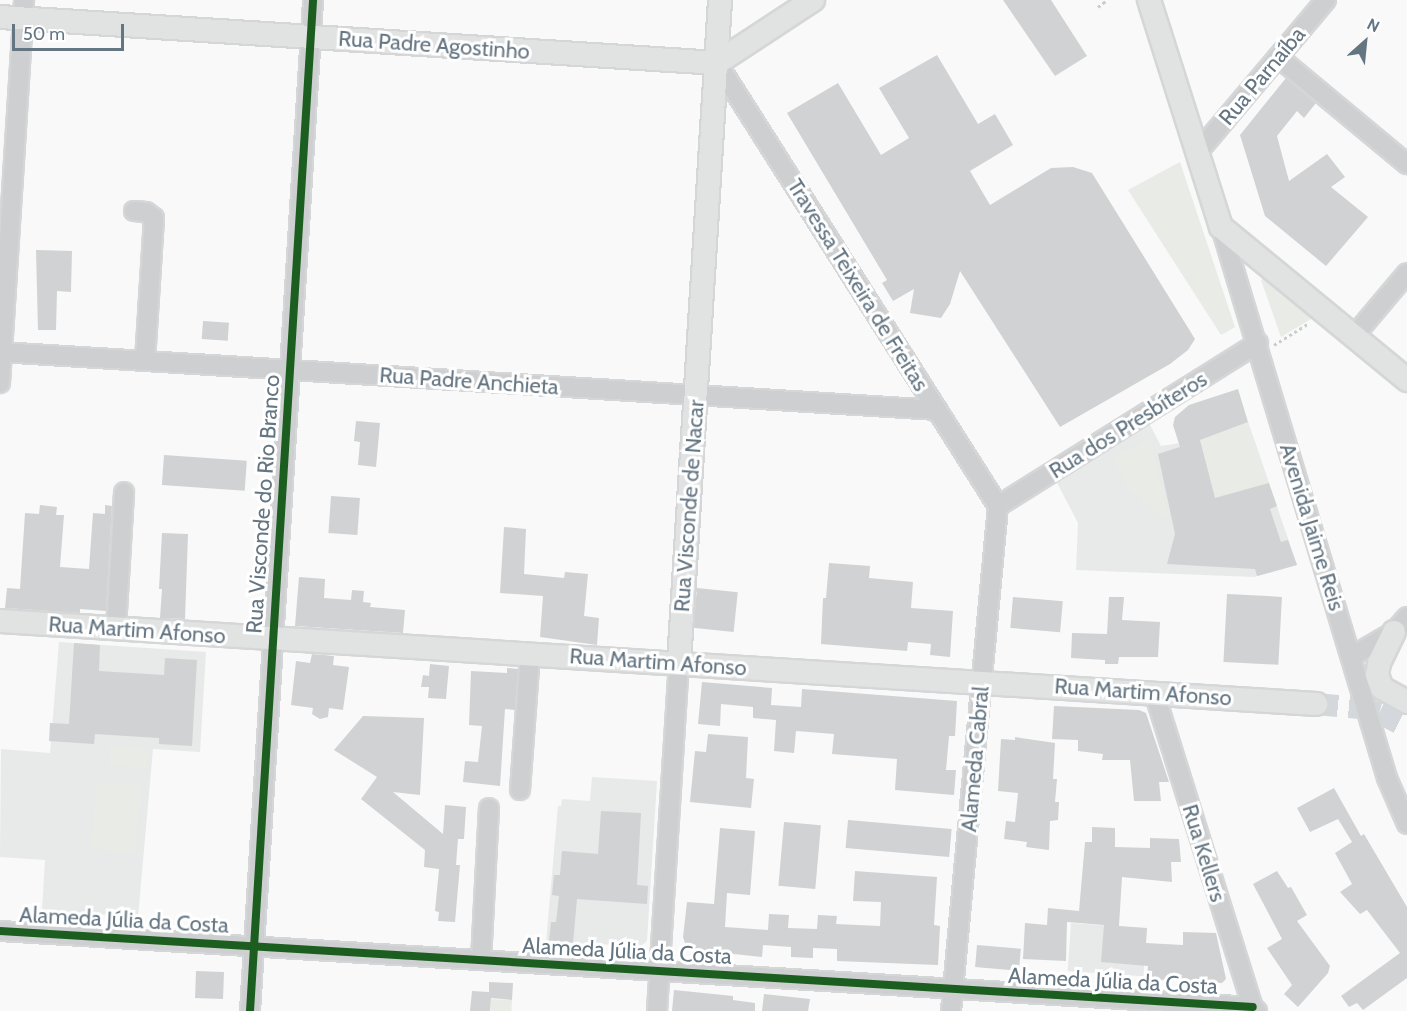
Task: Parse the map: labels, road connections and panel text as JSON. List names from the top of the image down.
{
  "streets": {
    "main road": ["Rua Padre Agostinho", "Rua Visconde de Nacar", "Rua Martim Afonso"],
    "street": [
      "Rua Parnaíba",
      "Travessa Teixeira de Freitas",
      "Rua Padre Anchieta",
      "Rua dos Presbíteros",
      "Rua Visconde do Rio Branco",
      "Avenida Jaime Reis",
      "Alameda Cabral",
      "Rua Kellers",
      "Alameda Júlia da Costa"
    ]
  },
  "crossings": [
    ["Rua Padre Agostinho", "Travessa Teixeira de Freitas"],
    ["Rua Padre Agostinho", "Rua Visconde do Rio Branco"],
    ["Rua Padre Agostinho", "Rua Visconde de Nacar"],
    ["Travessa Teixeira de Freitas", "Rua Padre Anchieta"],
    ["Travessa Teixeira de Freitas", "Rua dos Presbíteros"],
    ["Travessa Teixeira de Freitas", "Rua Visconde de Nacar"],
    ["Travessa Teixeira de Freitas", "Alameda Cabral"],
    ["Rua Padre Anchieta", "Rua Visconde do Rio Branco"],
    ["Rua Padre Anchieta", "Rua Visconde de Nacar"],
    ["Rua dos Presbíteros", "Avenida Jaime Reis"],
    ["Rua dos Presbíteros", "Alameda Cabral"],
    ["Rua Visconde do Rio Branco", "Rua Martim Afonso"],
    ["Rua Visconde do Rio Branco", "Alameda Júlia da Costa"],
    ["Rua Visconde de Nacar", "Rua Martim Afonso"],
    ["Rua Visconde de Nacar", "Alameda Júlia da Costa"],
    ["Rua Martim Afonso", "Alameda Cabral"],
    ["Rua Martim Afonso", "Rua Kellers"],
    ["Alameda Cabral", "Alameda Júlia da Costa"],
    ["Rua Kellers", "Alameda Júlia da Costa"]
  ],
  "scale_bar": "50 m",
  "north": "top right"
}
